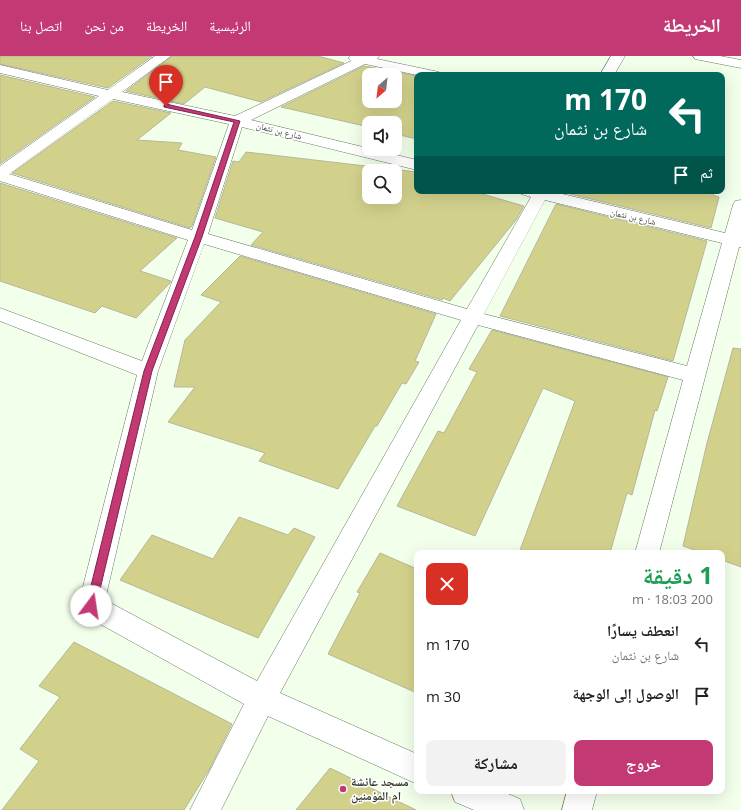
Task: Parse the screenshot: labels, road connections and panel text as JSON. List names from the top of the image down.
{
  "streets": {
    "street": ["شارع بن نثمان"]
  },
  "places": ["مسجد عائشة ام المؤمنين"],
  "north": "bottom left",
  "page": {
    "header": "الخريطة",
    "nav": [
      "الرئيسية",
      "الخريطة",
      "من نحن",
      "اتصل بنا"
    ],
    "turn": ["170 m", "شارع بن نثمان"],
    "then": "ثم",
    "heading": ["1 دقيقة", "200 m · 18:03"],
    "list": [
      {
        "name": "انعطف يسارًا",
        "note": "شارع بن نثمان",
        "value": "170 m"
      },
      {
        "name": "الوصول إلى الوجهة",
        "value": "30 m"
      }
    ],
    "buttons": ["خروج", "مشاركة"]
  }
}
